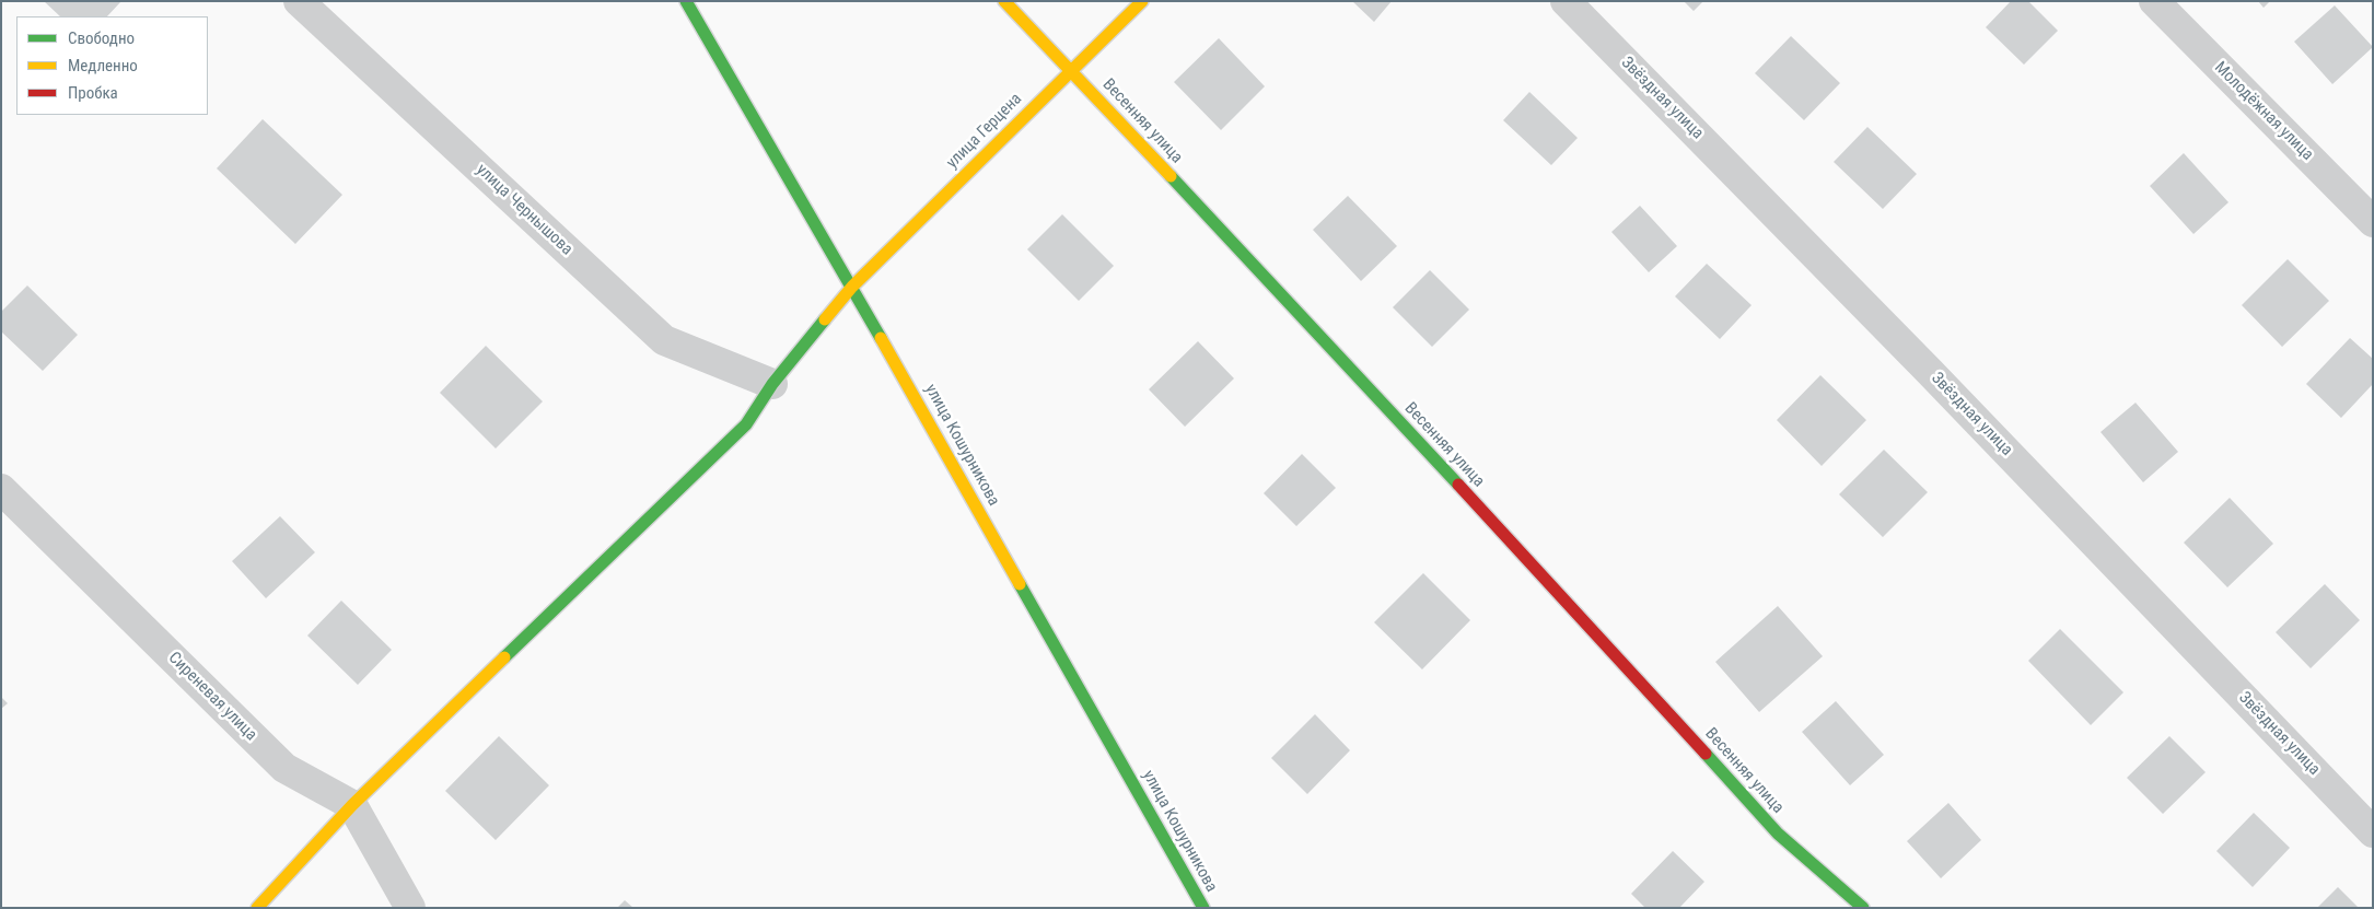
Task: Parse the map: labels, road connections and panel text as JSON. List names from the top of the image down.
{
  "streets": {
    "street": [
      "Звёздная улица",
      "Молодёжная улица",
      "Весенняя улица",
      "улица Герцена",
      "улица Чернышова",
      "улица Кошурникова",
      "Сиреневая улица"
    ]
  },
  "crossings": [
    ["Весенняя улица", "улица Герцена"],
    ["улица Герцена", "улица Чернышова"],
    ["улица Герцена", "улица Кошурникова"],
    ["улица Герцена", "Сиреневая улица"]
  ],
  "legend": ["Свободно", "Медленно", "Пробка"]
}
